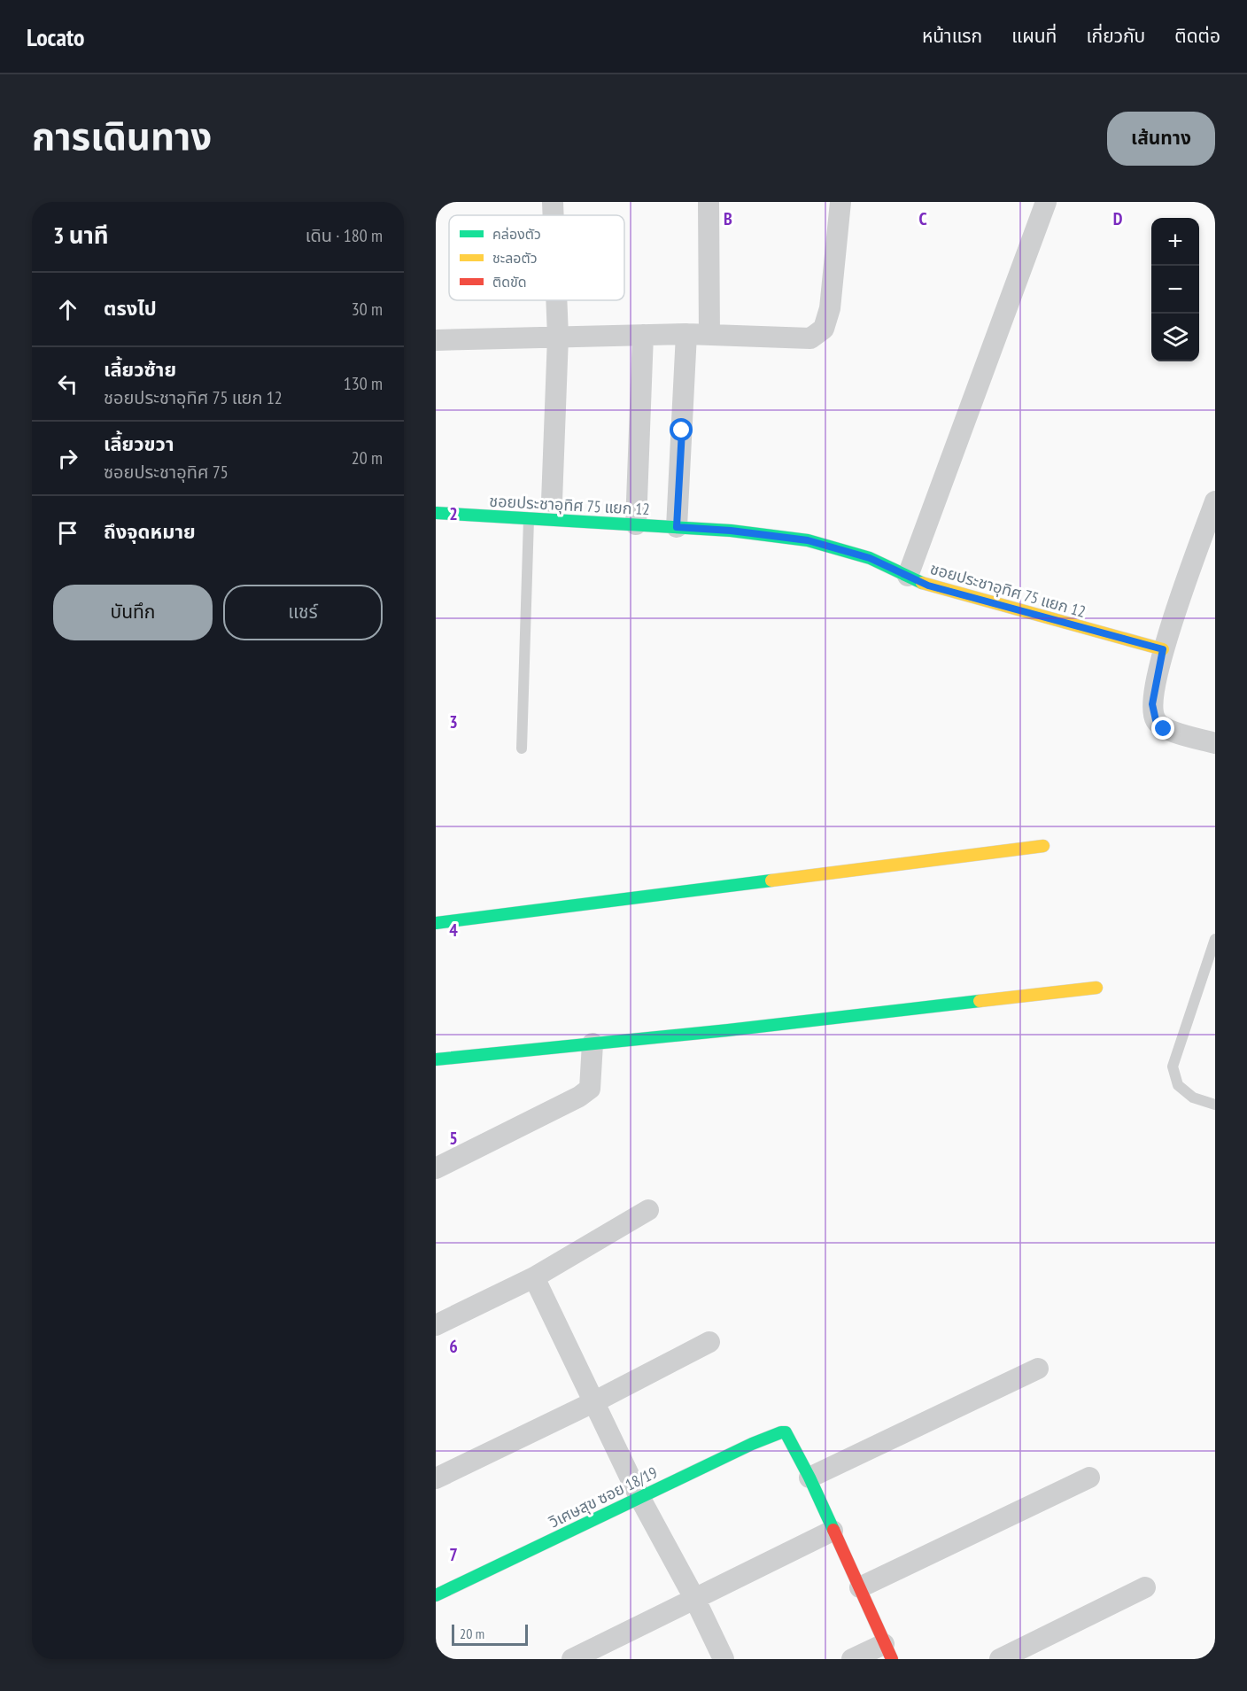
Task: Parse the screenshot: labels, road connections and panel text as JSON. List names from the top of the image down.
{
  "streets": {
    "street": ["ชอยประชาอุทิศ 75 แยก 12", "วิเศษสุข ซอย 18/19"]
  },
  "legend": ["คล่องตัว", "ชะลอตัว", "ติดขัด"],
  "scale_bar": "20 m",
  "page": {
    "header": "Locato",
    "nav": [
      "หน้าแรก",
      "แผนที่",
      "เกี่ยวกับ",
      "ติดต่อ"
    ],
    "title": "การเดินทาง",
    "buttons": [
      "เส้นทาง",
      ["บันทึก", "แชร์"]
    ],
    "heading": ["3 นาที", "เดิน · 180 m"],
    "map_buttons": ["+", "−"],
    "list": [
      ["ตรงไป", "30 m"],
      ["เลี้ยวซ้าย", "ชอยประชาอุทิศ 75 แยก 12", "130 m"],
      ["เลี้ยวขวา", "ซอยประชาอุทิศ 75", "20 m"],
      "ถึงจุดหมาย"
    ],
    "scale": "20 m"
  },
  "grid": {
    "columns": ["B", "C", "D"],
    "rows": [
      "2",
      "3",
      "4",
      "5",
      "6",
      "7"
    ]
  }
}
